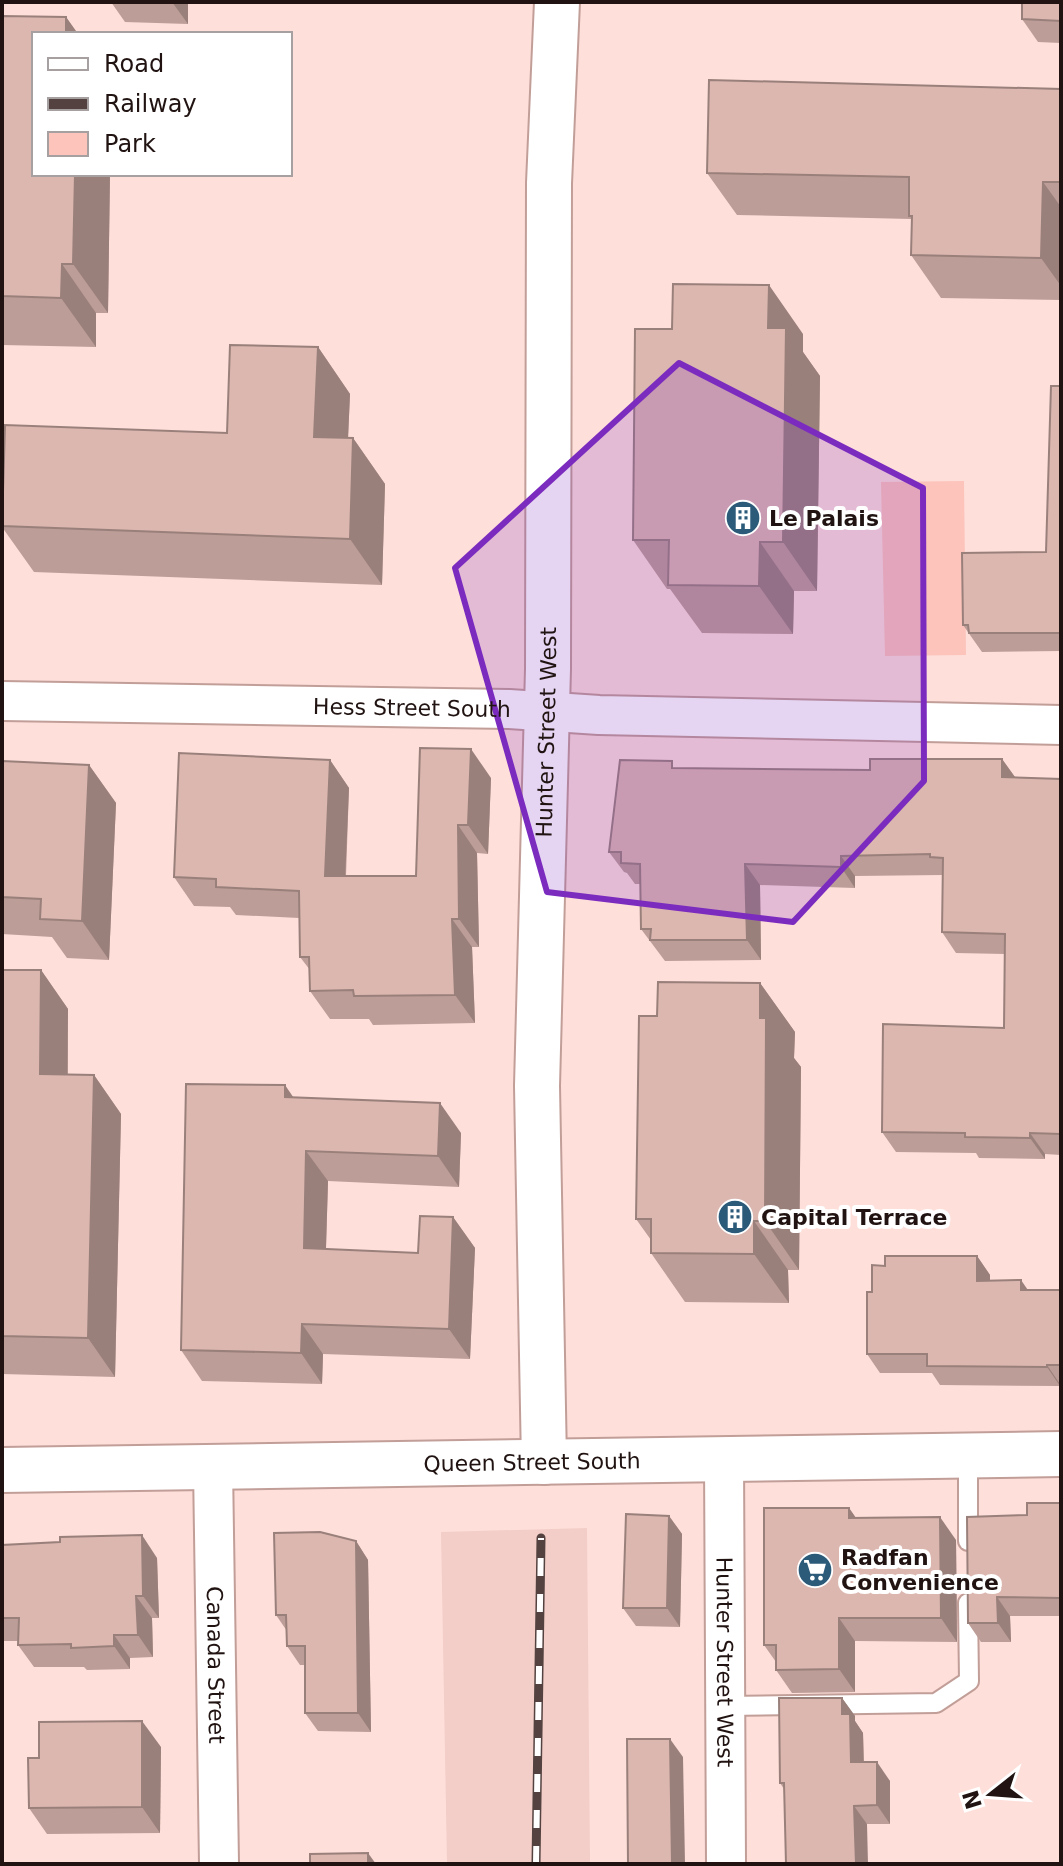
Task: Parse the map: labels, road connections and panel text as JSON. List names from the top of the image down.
{
  "streets": {
    "street": [
      "Hess Street South",
      "Hunter Street West",
      "Queen Street South",
      "Canada Street"
    ]
  },
  "crossings": [
    ["Hess Street South", "Hunter Street West"],
    ["Hunter Street West", "Queen Street South"],
    ["Queen Street South", "Canada Street"]
  ],
  "places": {
    "building": ["Le Palais", "Capital Terrace"],
    "supermarket": ["Radfan Convenience"]
  },
  "legend": ["Road", "Railway", "Park"],
  "north": "left"
}
